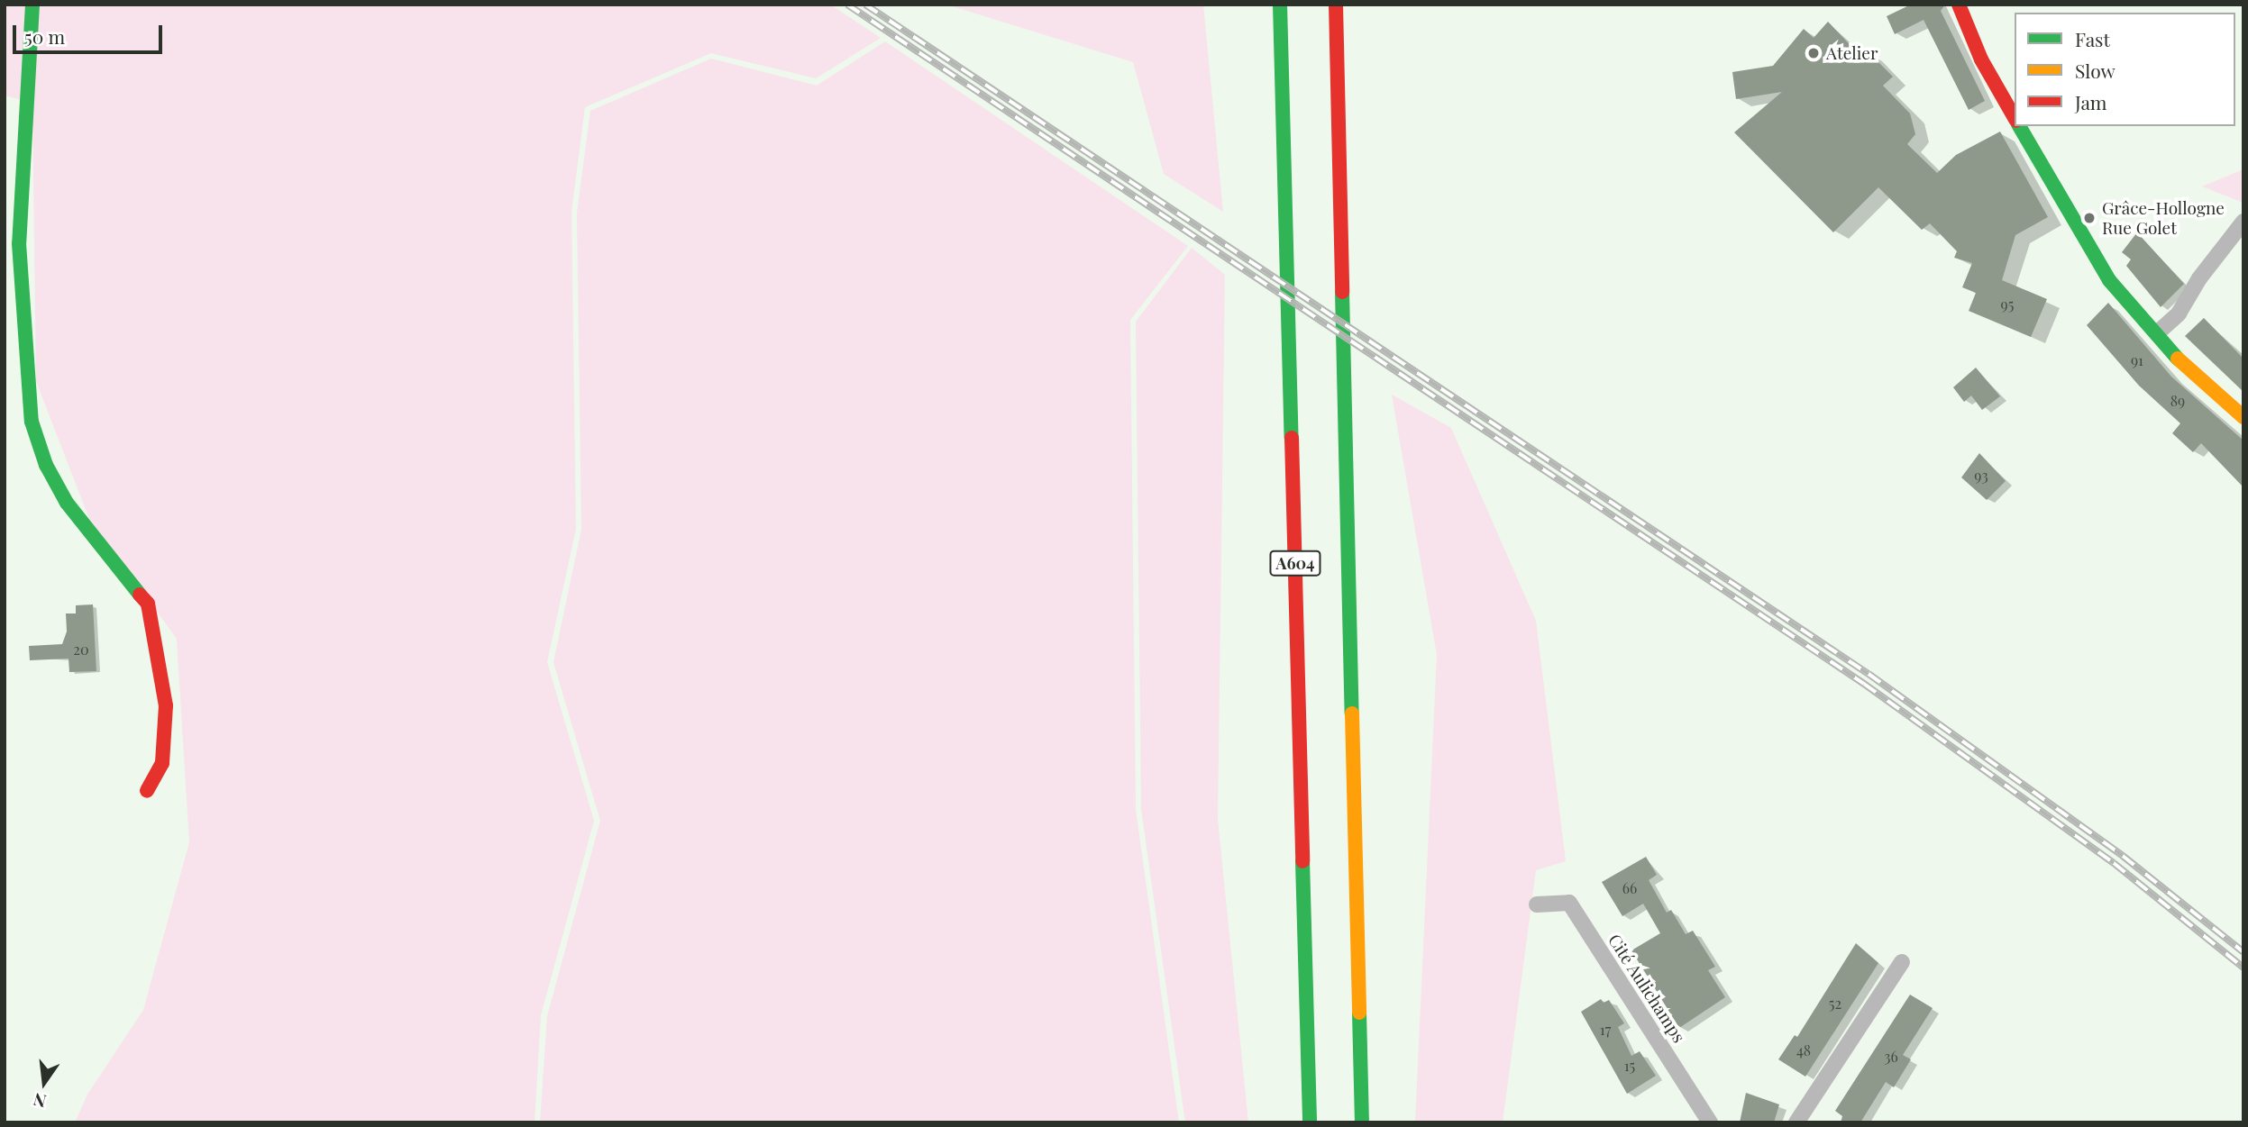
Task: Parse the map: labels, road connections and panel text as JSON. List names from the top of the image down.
{
  "streets": {
    "main road": ["A604"],
    "street": ["Cité Aulichamps"]
  },
  "places": ["Atelier", "Grâce-Hollogne Rue Golet"],
  "house_numbers": [
    "95",
    "91",
    "89",
    "93",
    "20",
    "66",
    "52",
    "17",
    "48",
    "36",
    "15"
  ],
  "legend": ["Fast", "Slow", "Jam"],
  "scale_bar": "50 m",
  "north": "bottom"
}
